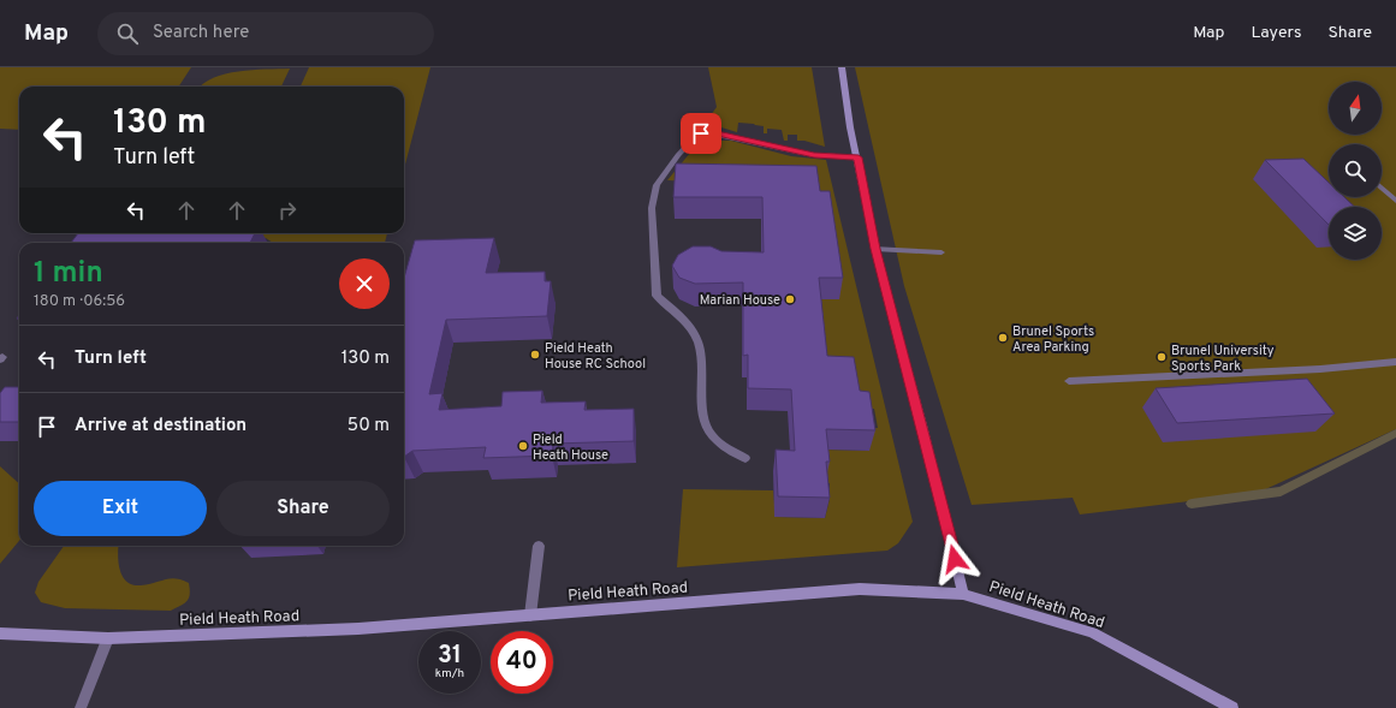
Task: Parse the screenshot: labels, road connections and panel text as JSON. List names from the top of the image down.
{
  "streets": {
    "street": ["Pield Heath Road"]
  },
  "places": [
    "Marian House",
    "Brunel Sports Area Parking",
    "Pield Heath House RC School",
    "Brunel University Sports Park",
    "Pield Heath House"
  ],
  "north": "top",
  "page": {
    "header": "Map",
    "search": "Search here",
    "nav": ["Map", "Layers", "Share"],
    "turn": ["130 m", "Turn left"],
    "heading": ["1 min", "180 m · 06:56"],
    "list": [
      {
        "name": "Turn left",
        "value": "130 m"
      },
      {
        "name": "Arrive at destination",
        "value": "50 m"
      }
    ],
    "buttons": ["Exit", "Share"],
    "speed": "31 km/h",
    "limit": "40"
  }
}
